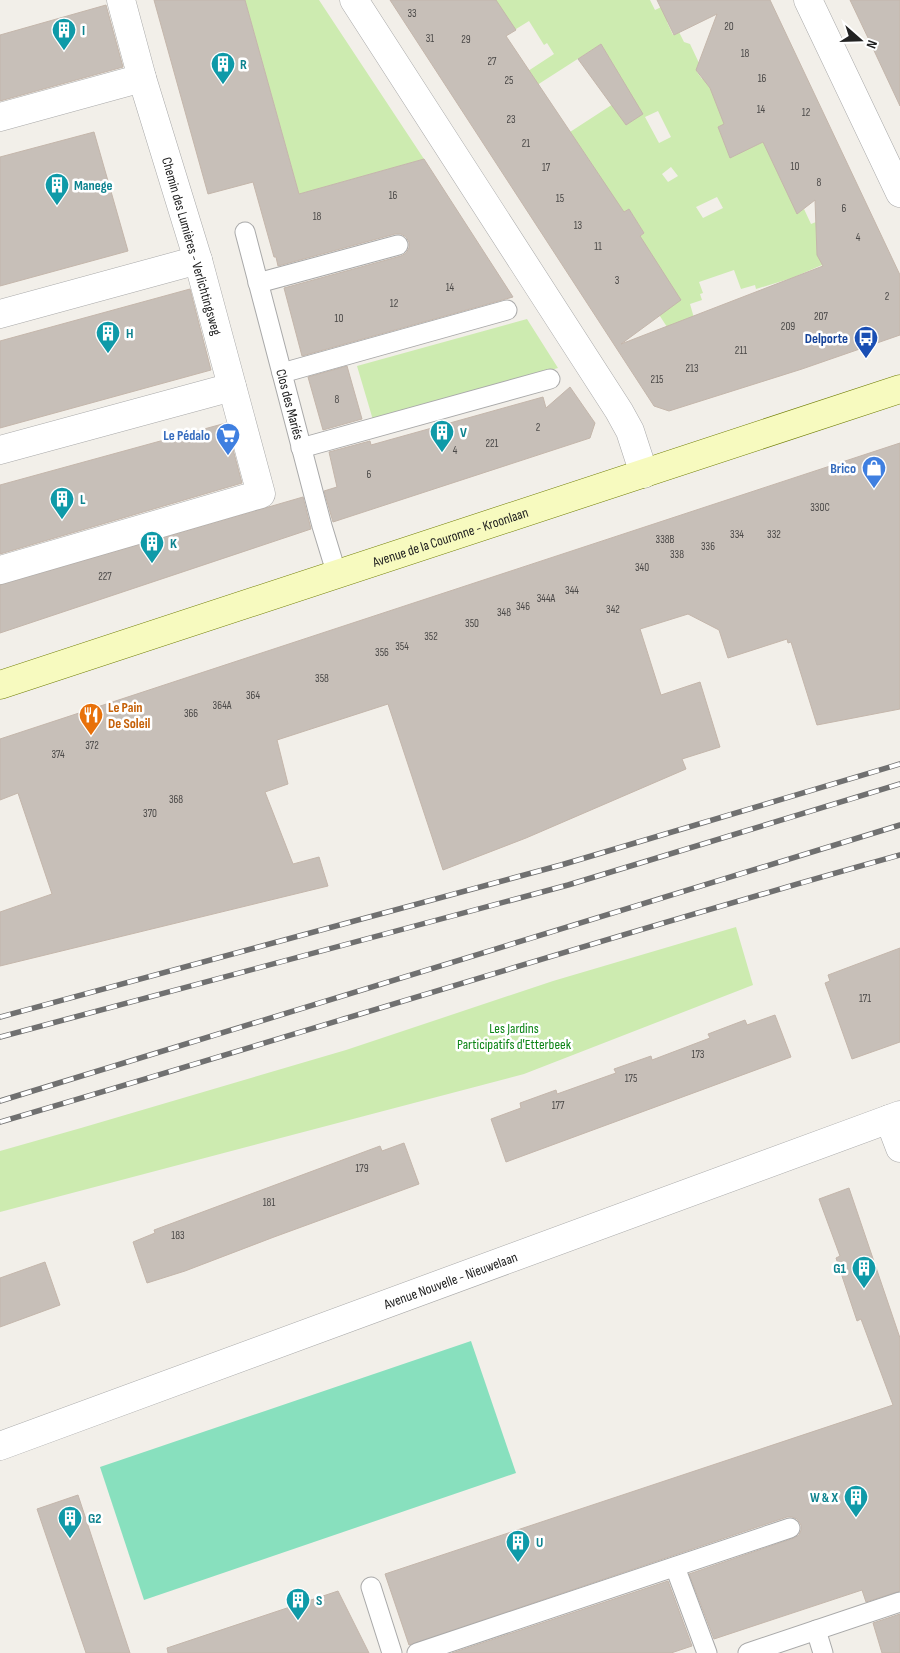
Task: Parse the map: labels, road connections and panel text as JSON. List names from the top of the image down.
{
  "streets": {
    "main road": ["Avenue de la Couronne - Kroonlaan"],
    "street": ["Chemin des Lumières - Verlichtingsweg", "Avenue Nouvelle - Nieuwelaan"],
    "lane": ["Clos des Mariés"]
  },
  "crossings": [
    ["Clos des Mariés", "Avenue de la Couronne - Kroonlaan"]
  ],
  "parks": ["Les Jardins Participatifs d'Etterbeek"],
  "places": {
    "building": [
      "I",
      "R",
      "Manege",
      "H",
      "V",
      "L",
      "K",
      "G1",
      "W & X",
      "G2",
      "U",
      "S"
    ],
    "bus stop": ["Delporte"],
    "supermarket": ["Le Pédalo"],
    "shop": ["Brico"],
    "restaurant": ["Le Pain De Soleil"]
  },
  "house_numbers": [
    "33",
    "20",
    "31",
    "29",
    "18",
    "27",
    "16",
    "25",
    "14",
    "12",
    "23",
    "21",
    "10",
    "17",
    "8",
    "16",
    "15",
    "6",
    "18",
    "13",
    "4",
    "11",
    "3",
    "14",
    "2",
    "12",
    "207",
    "10",
    "209",
    "211",
    "213",
    "215",
    "8",
    "2",
    "221",
    "4",
    "6",
    "330C",
    "334",
    "332",
    "338B",
    "336",
    "338",
    "340",
    "227",
    "344",
    "344A",
    "346",
    "342",
    "348",
    "350",
    "352",
    "354",
    "356",
    "358",
    "364",
    "364A",
    "366",
    "372",
    "374",
    "368",
    "370",
    "171",
    "173",
    "175",
    "177",
    "179",
    "181",
    "183"
  ],
  "north": "right"
}
